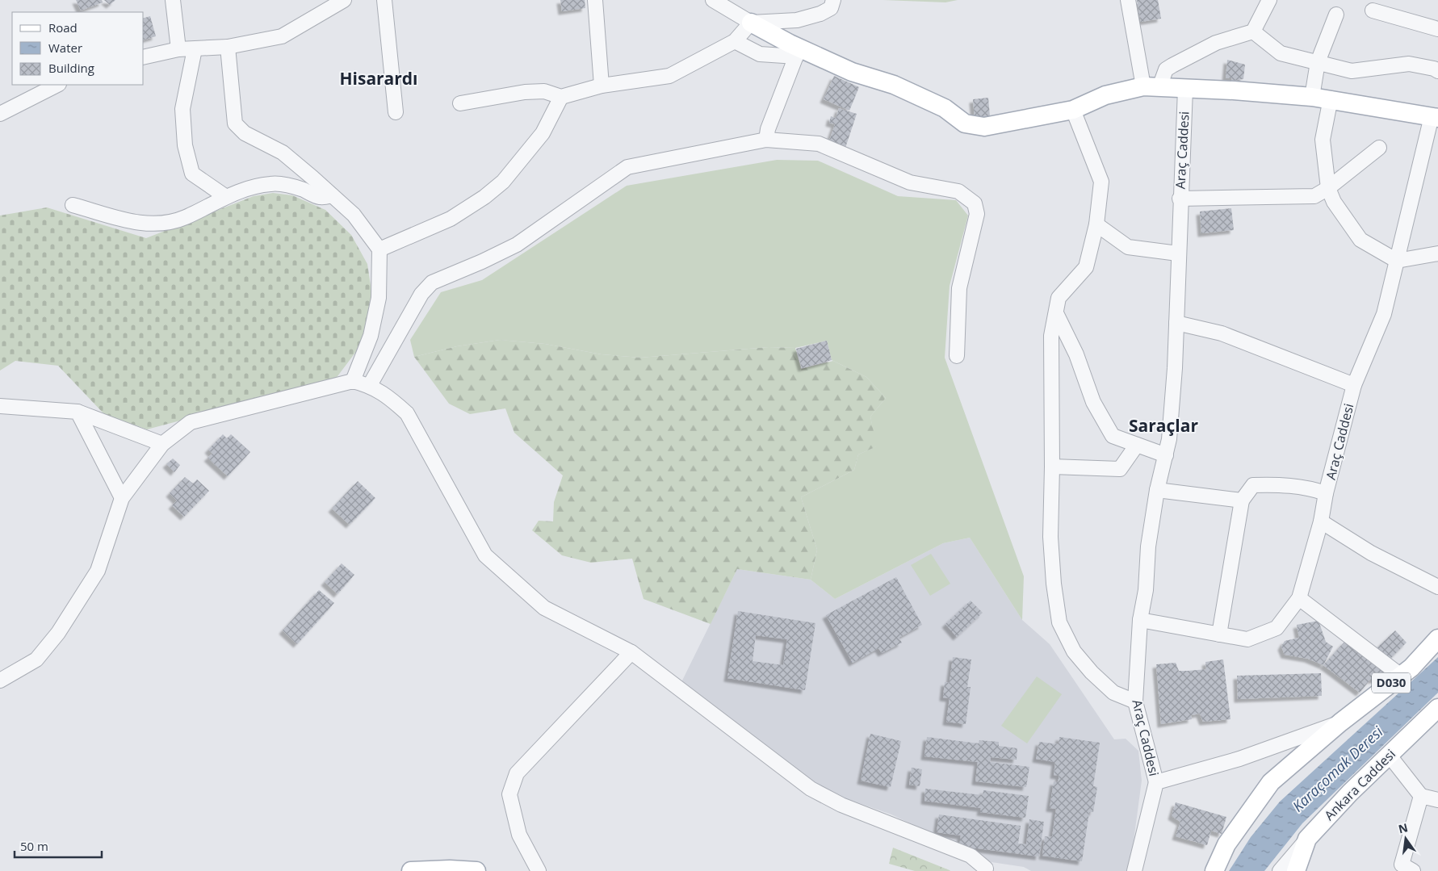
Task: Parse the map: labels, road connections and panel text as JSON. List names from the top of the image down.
{
  "streets": {
    "main road": ["D030", "Ankara Caddesi"],
    "street": ["Araç Caddesi"]
  },
  "districts": ["Hisarardı", "Saraçlar"],
  "water": ["Karaçomak Deresi"],
  "legend": ["Road", "Water", "Building"],
  "scale_bar": "50 m",
  "north": "top"
}
